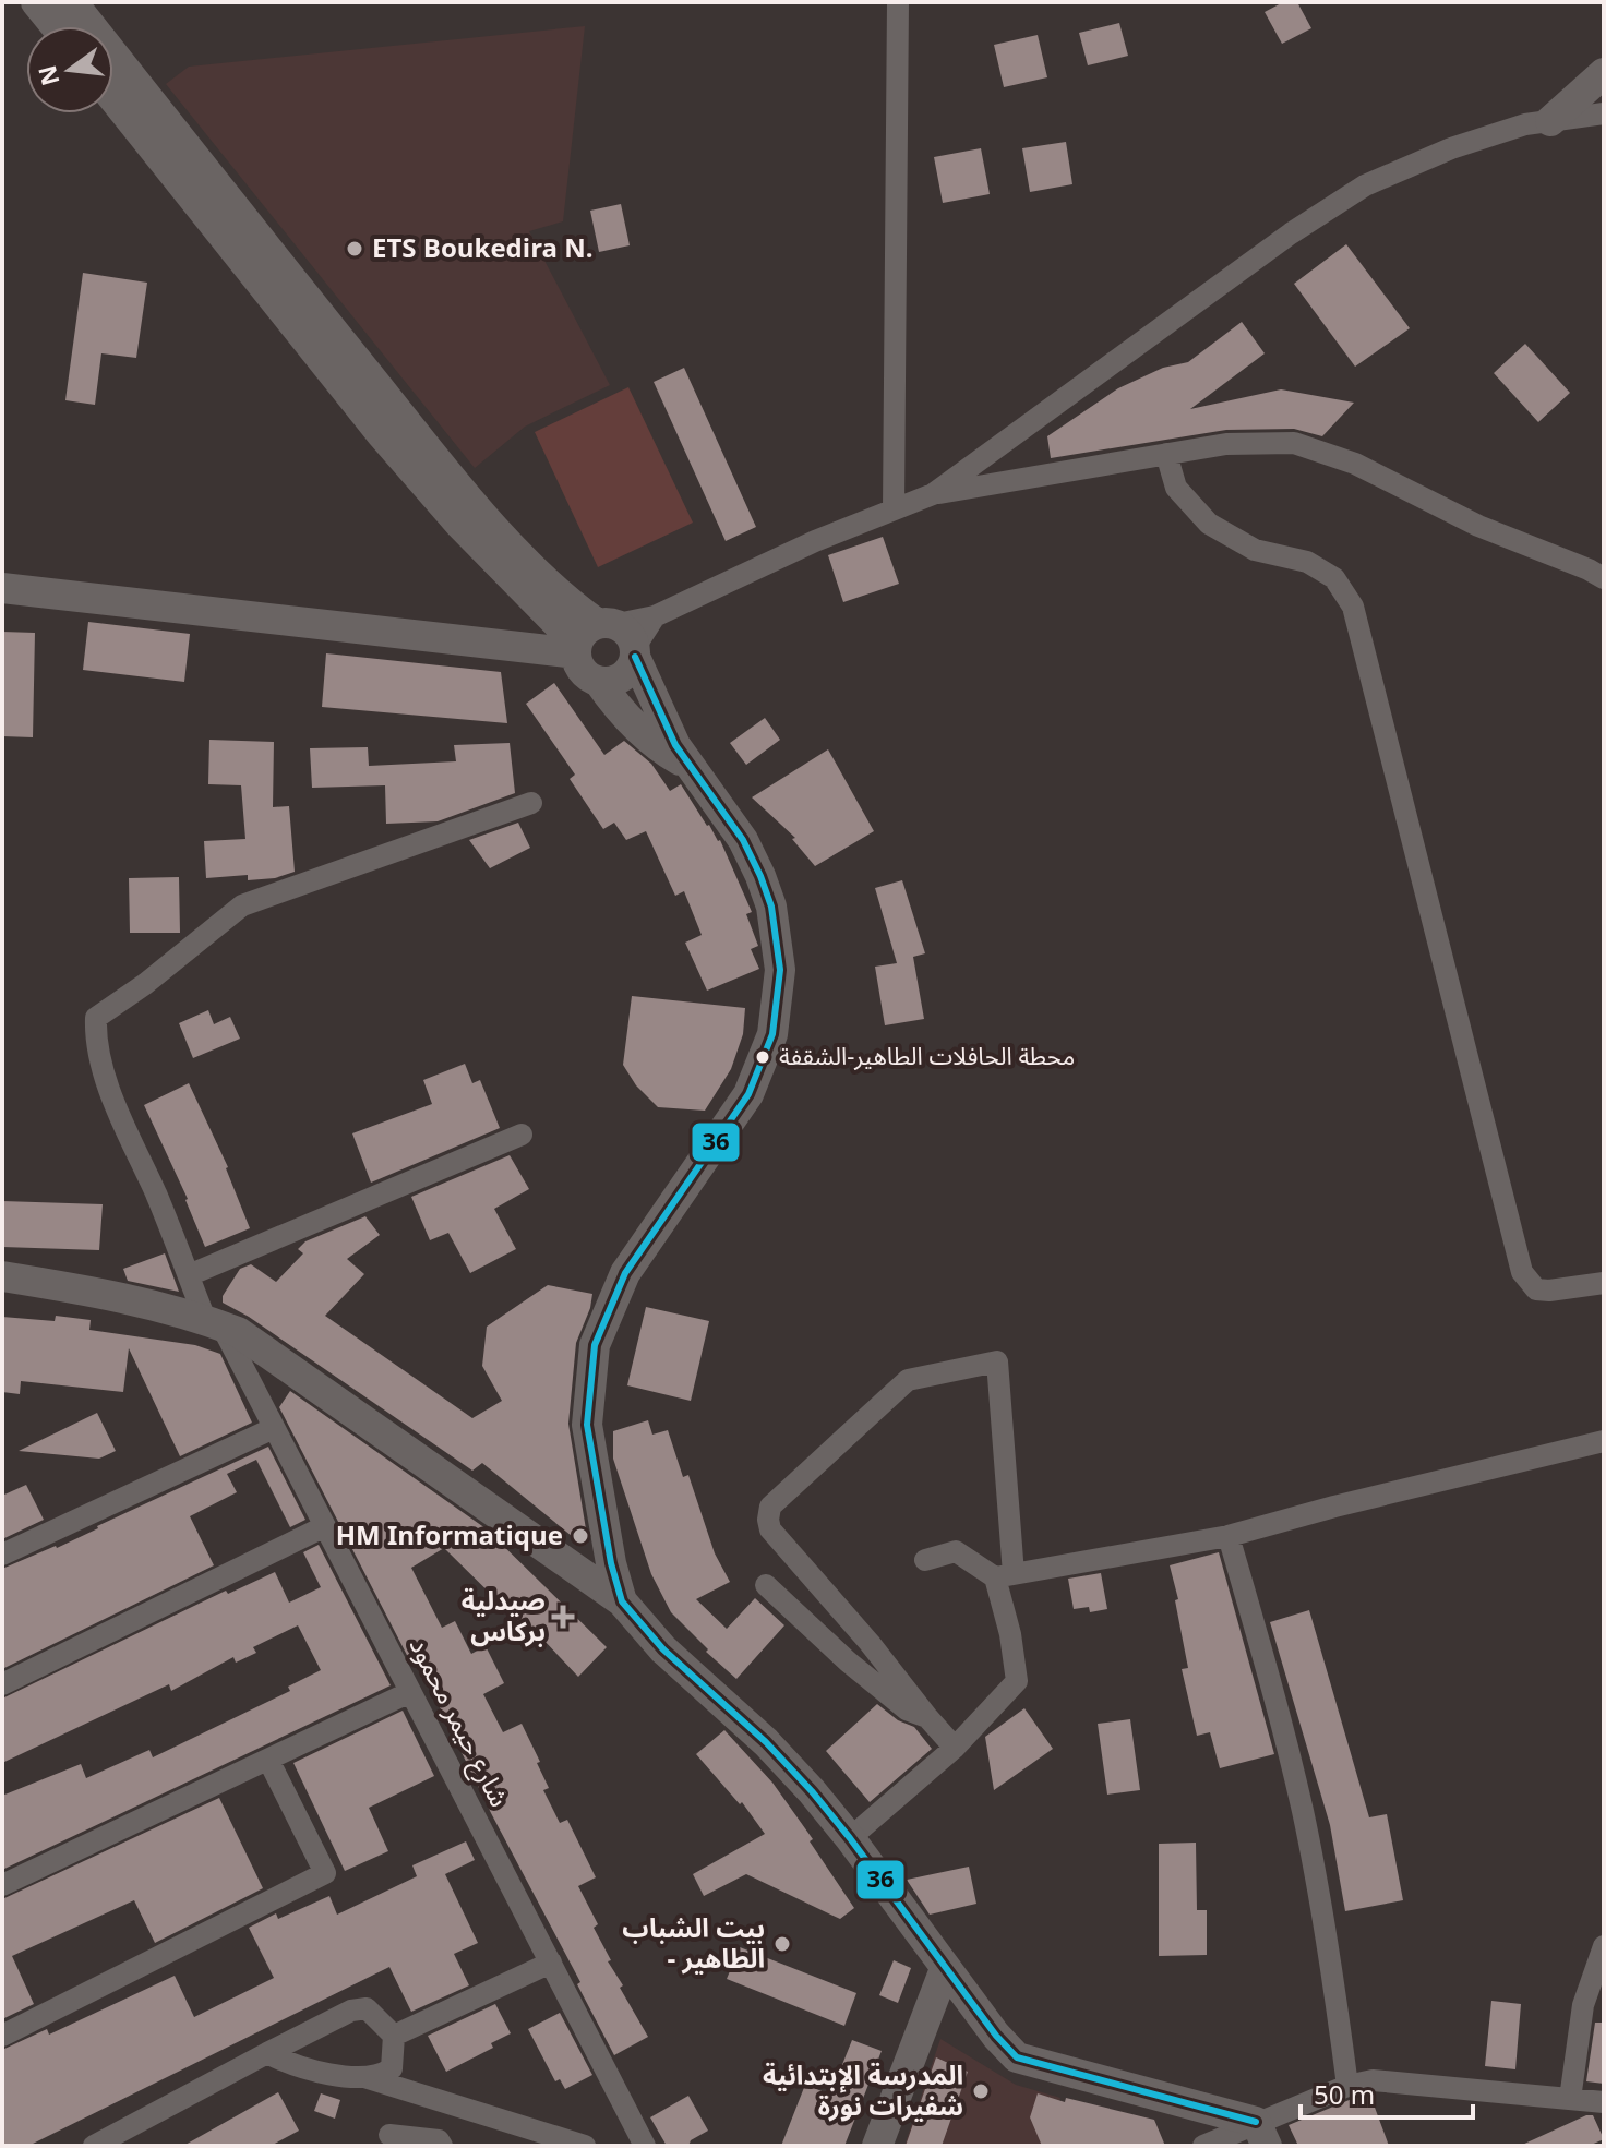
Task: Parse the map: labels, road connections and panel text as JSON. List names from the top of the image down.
{
  "streets": {
    "street": ["شارع حيمر محمود"]
  },
  "places": {
    "other": [
      "ETS Boukedira N.",
      "محطة الحافلات الطاهير-الشقفة",
      "HM Informatique",
      "بيت الشباب - الطاهير",
      "المدرسة الإبتدائية شفيرات نورة"
    ],
    "health": ["صيدلية بركاس"]
  },
  "lines": ["transit line 36"],
  "scale_bar": "50 m",
  "north": "left"
}
